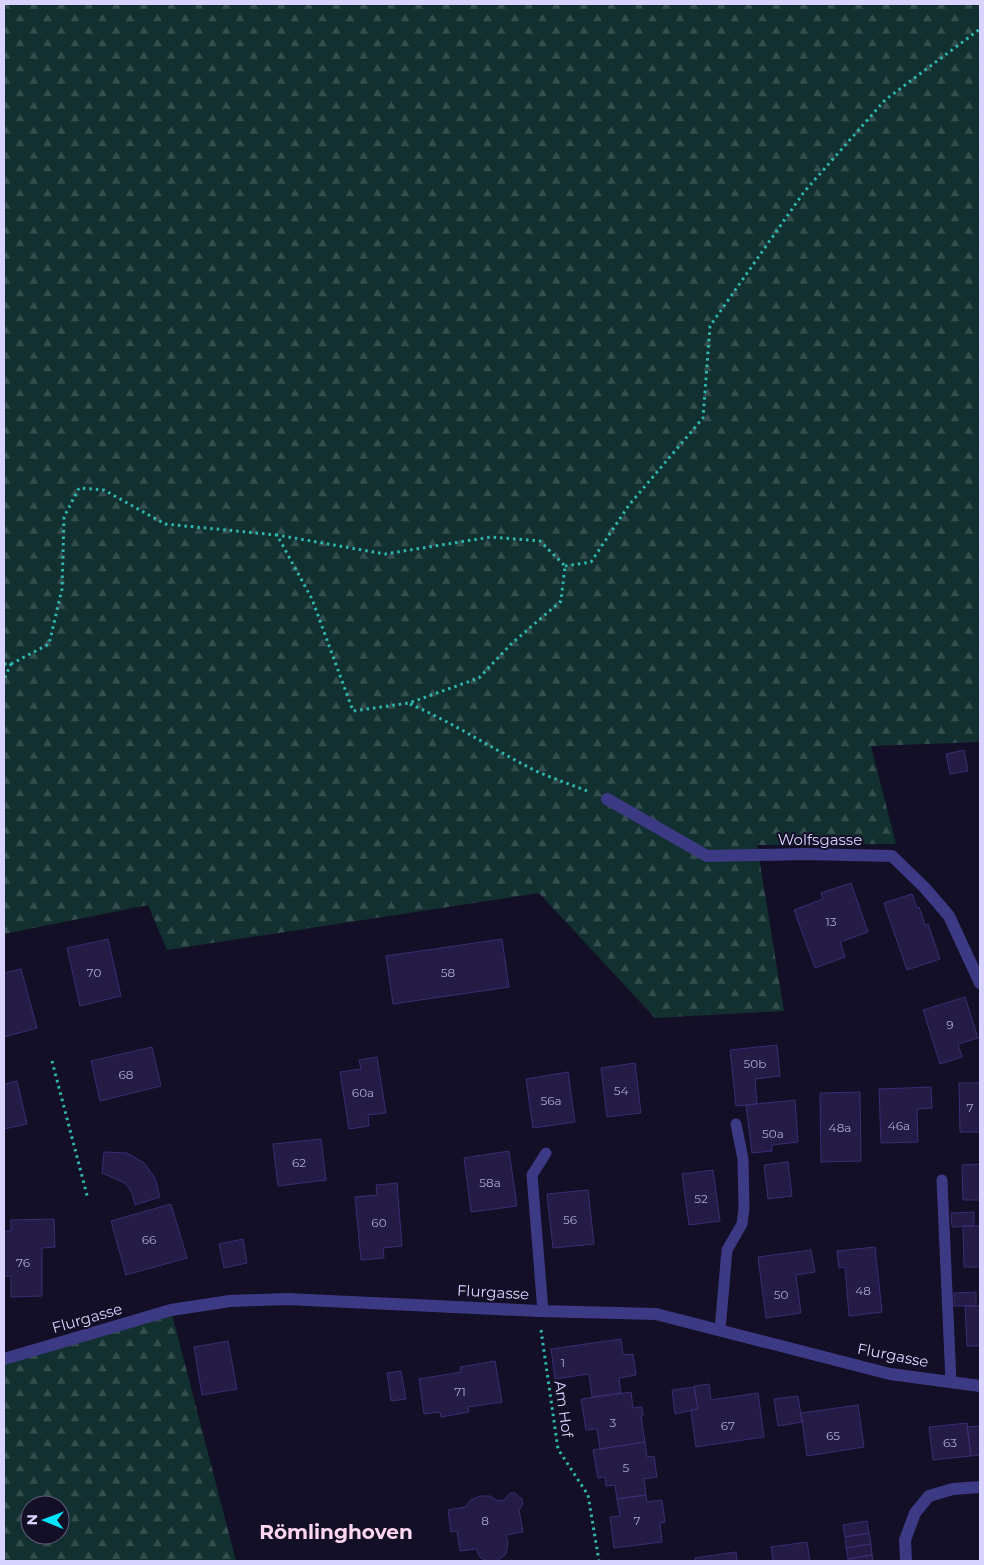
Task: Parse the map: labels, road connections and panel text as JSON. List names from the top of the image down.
{
  "streets": {
    "street": ["Wolfsgasse", "Flurgasse"],
    "path": ["Am Hof"]
  },
  "crossings": [
    ["Flurgasse", "Am Hof"]
  ],
  "districts": ["Römlinghoven"],
  "house_numbers": [
    "13",
    "70",
    "58",
    "9",
    "50b",
    "68",
    "54",
    "60a",
    "56a",
    "7",
    "46a",
    "48a",
    "50a",
    "62",
    "58a",
    "52",
    "56",
    "60",
    "66",
    "76",
    "48",
    "50",
    "1",
    "71",
    "3",
    "67",
    "65",
    "63",
    "5",
    "8",
    "7"
  ],
  "north": "left"
}
